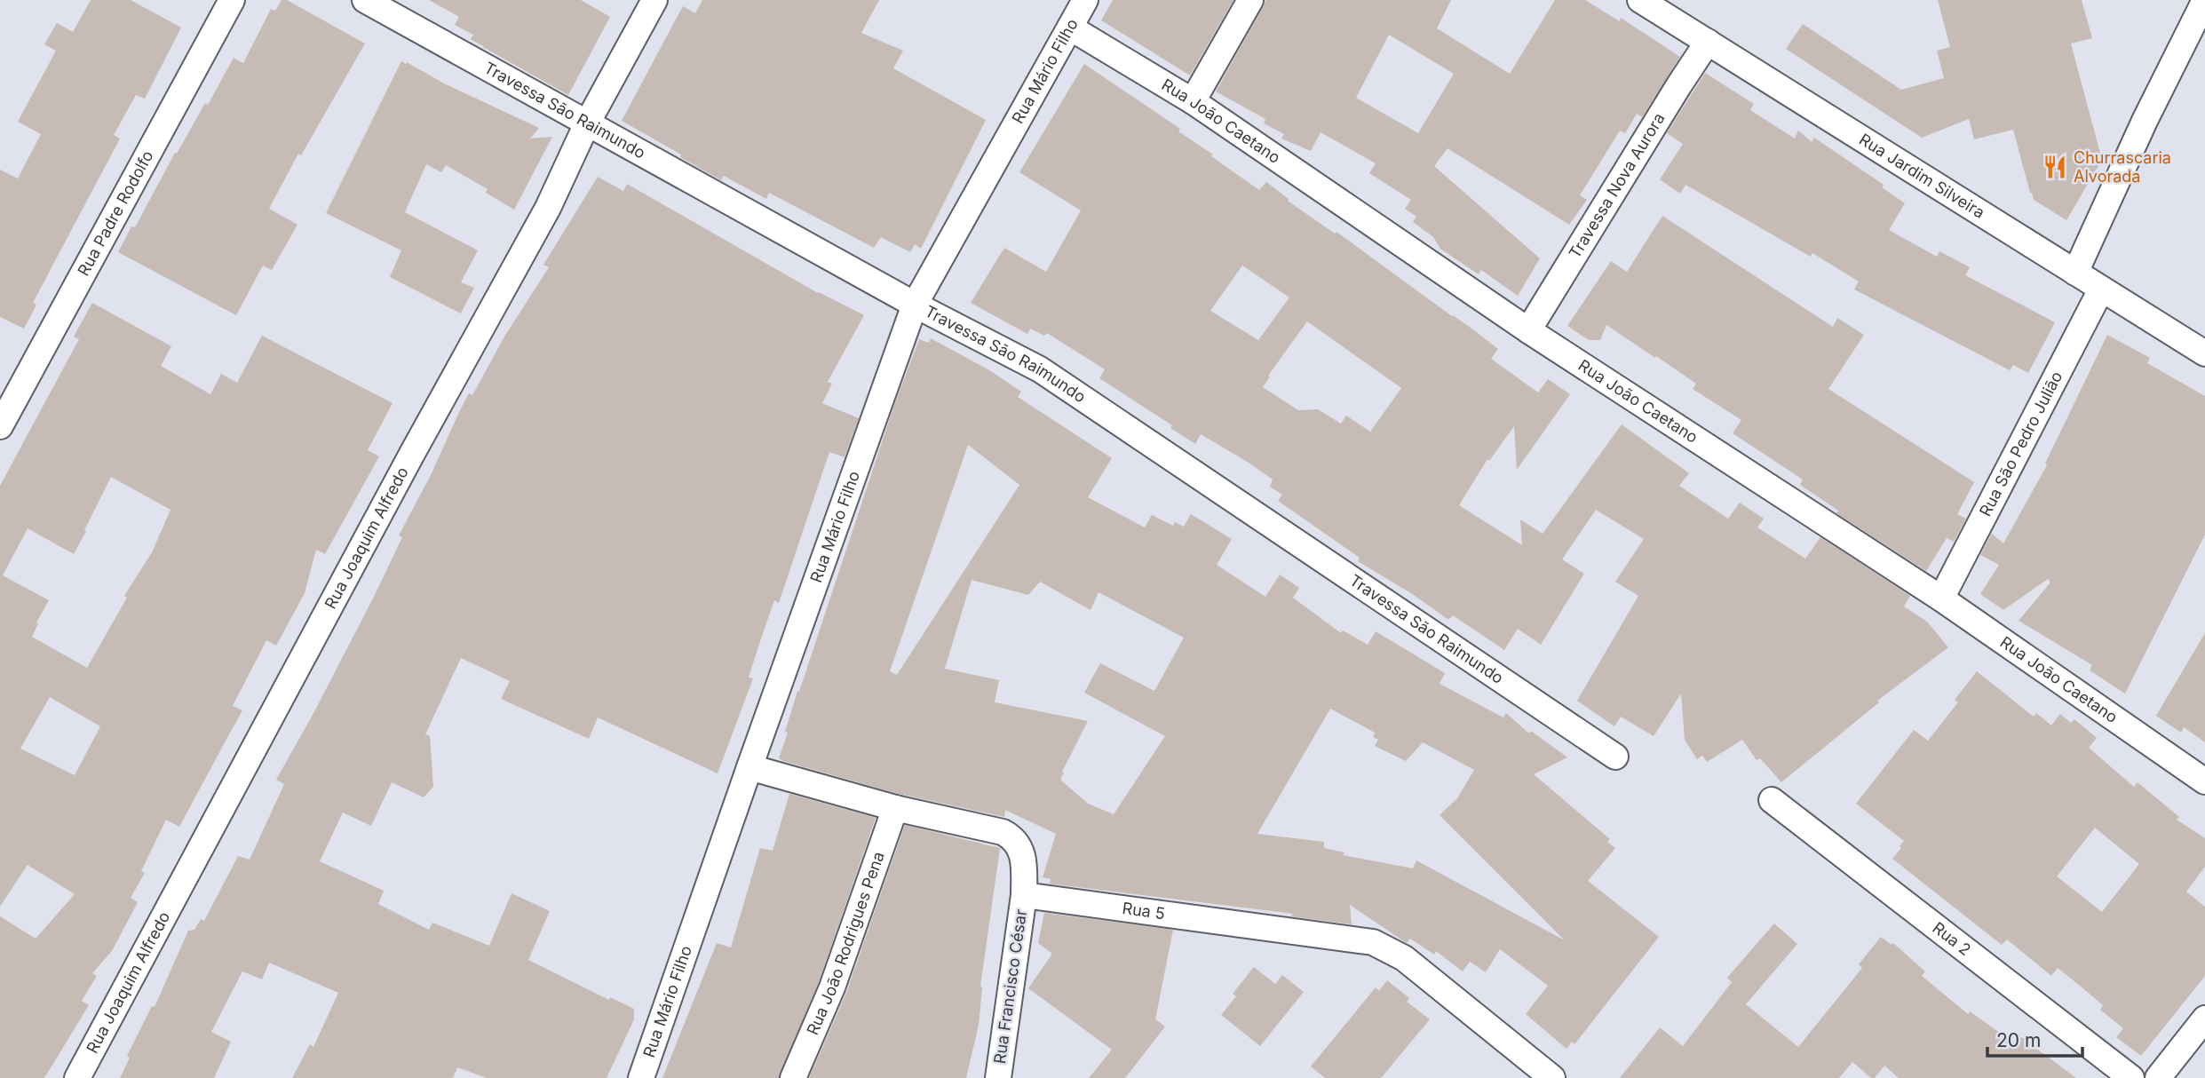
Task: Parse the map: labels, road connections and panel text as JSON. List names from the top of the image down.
{
  "streets": {
    "street": [
      "Rua Mário Filho",
      "Travessa São Raimundo",
      "Rua João Caetano",
      "Rua Jardim Silveira",
      "Travessa Nova Aurora",
      "Rua Padre Rodolfo",
      "Rua São Pedro Julião",
      "Rua Joaquim Alfredo",
      "Rua 5",
      "Rua 2",
      "Rua João Rodrigues Pena",
      "Rua Francisco César"
    ]
  },
  "crossings": [
    ["Rua Mário Filho", "Travessa São Raimundo"],
    ["Rua Mário Filho", "Rua João Caetano"],
    ["Travessa São Raimundo", "Rua Joaquim Alfredo"],
    ["Rua João Caetano", "Travessa Nova Aurora"],
    ["Rua João Caetano", "Rua São Pedro Julião"],
    ["Rua Jardim Silveira", "Travessa Nova Aurora"],
    ["Rua Jardim Silveira", "Rua São Pedro Julião"],
    ["Rua 5", "Rua Francisco César"]
  ],
  "places": {
    "restaurant": ["Churrascaria Alvorada"]
  },
  "scale_bar": "20 m"
}
